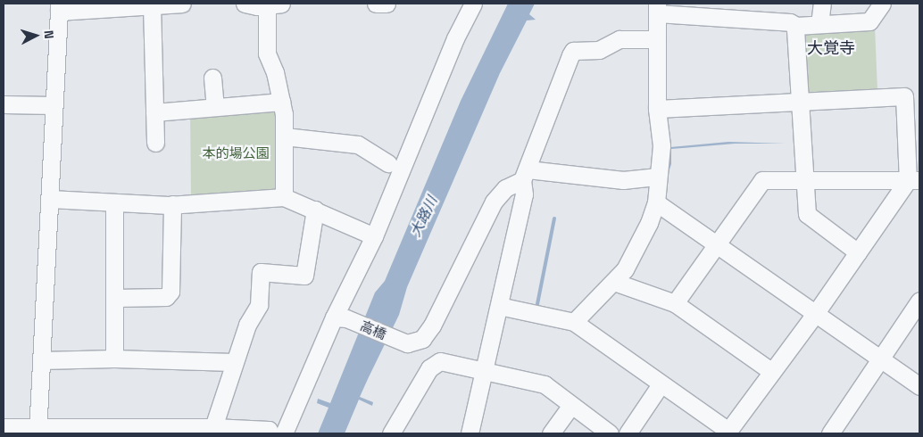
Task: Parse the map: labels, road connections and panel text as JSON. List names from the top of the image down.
{
  "streets": {
    "street": ["高橋"]
  },
  "districts": ["大覚寺"],
  "water": ["大路川"],
  "parks": ["本的場公園"],
  "north": "right"
}
